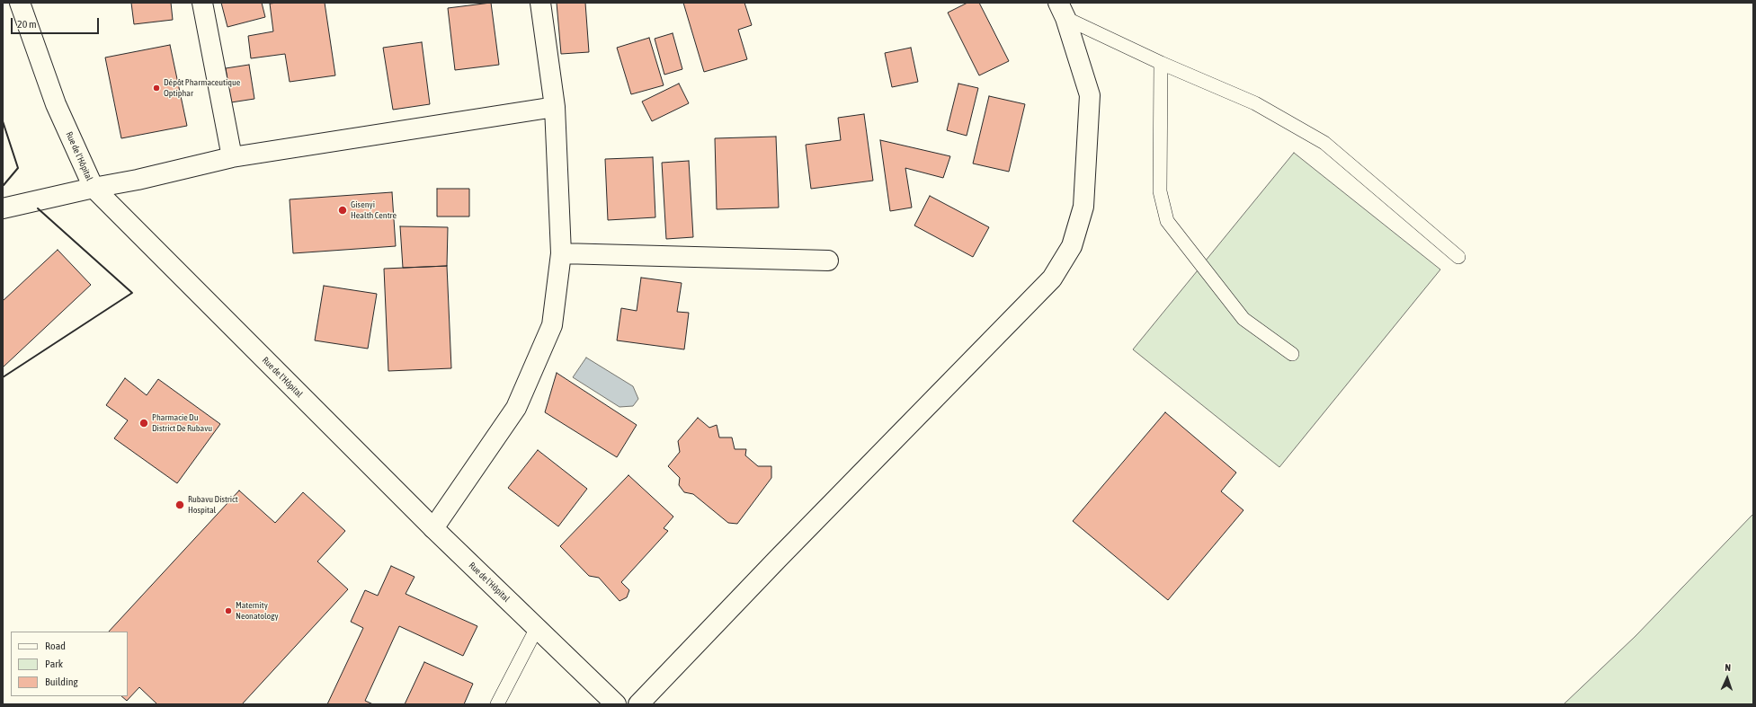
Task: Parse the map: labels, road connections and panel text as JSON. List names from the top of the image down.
{
  "streets": {
    "street": ["Rue de l'Hôpital"]
  },
  "places": [
    "Dépôt Pharmaceutique Optiphar",
    "Gisenyi Health Centre",
    "Pharmacie Du District De Rubavu",
    "Rubavu District Hospital",
    "Maternity Neonatology"
  ],
  "legend": ["Road", "Park", "Building"],
  "scale_bar": "20 m",
  "north": "top"
}
